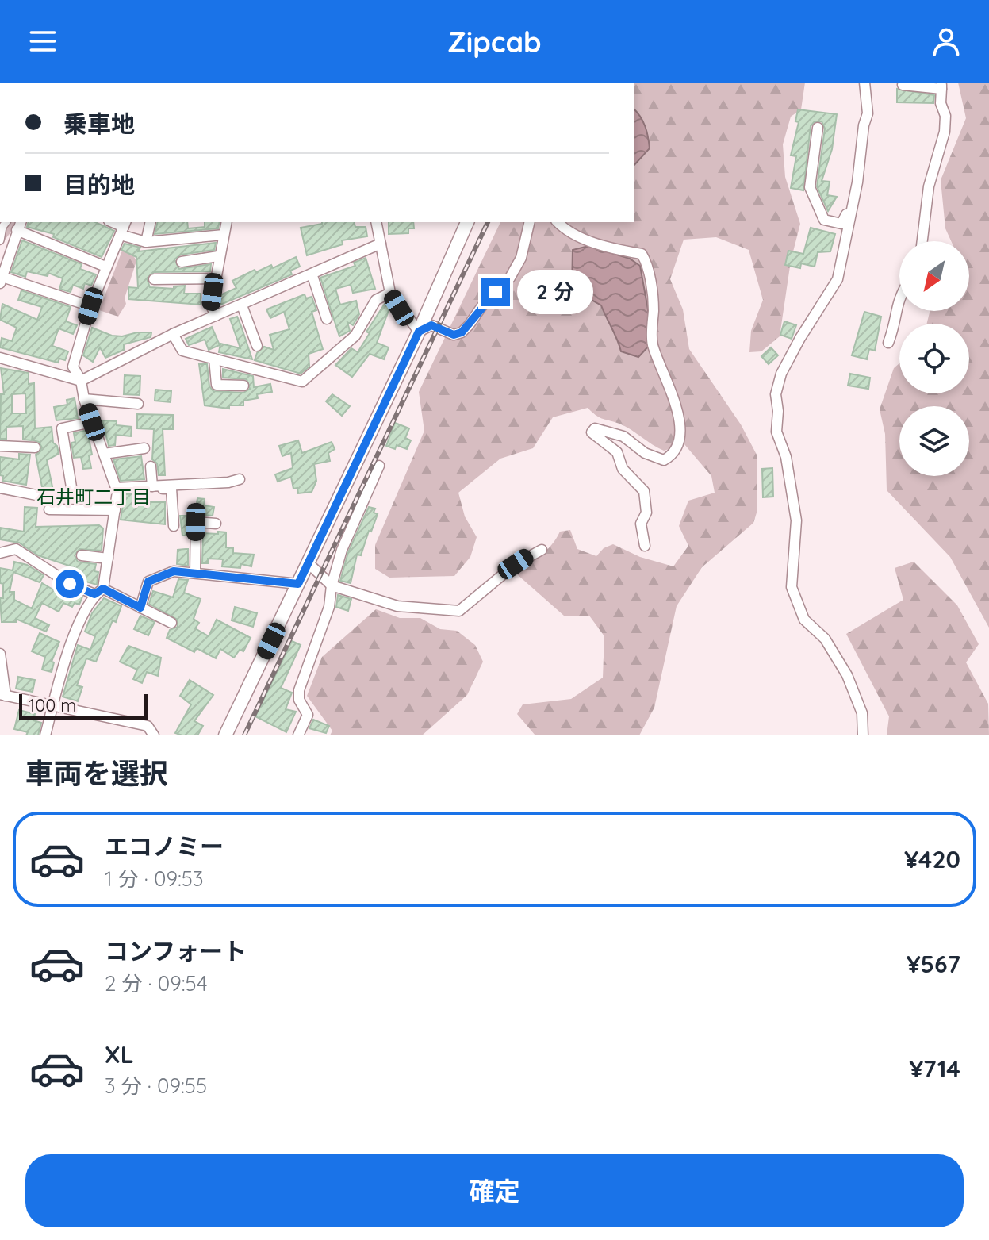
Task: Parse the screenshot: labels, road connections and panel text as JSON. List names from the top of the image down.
{
  "districts": ["石井町二丁目"],
  "scale_bar": "100 m",
  "north": "bottom left",
  "page": {
    "header": "Zipcab",
    "banner": ["乗車地", "目的地"],
    "bubble": "2 分",
    "scale": "100 m",
    "heading": "車両を選択",
    "list": [
      {
        "name": "エコノミー",
        "note": "1 分 · 09:53",
        "value": "¥420"
      },
      {
        "name": "コンフォート",
        "note": "2 分 · 09:54",
        "value": "¥567"
      },
      {
        "name": "XL",
        "note": "3 分 · 09:55",
        "value": "¥714"
      }
    ],
    "buttons": "確定"
  }
}
